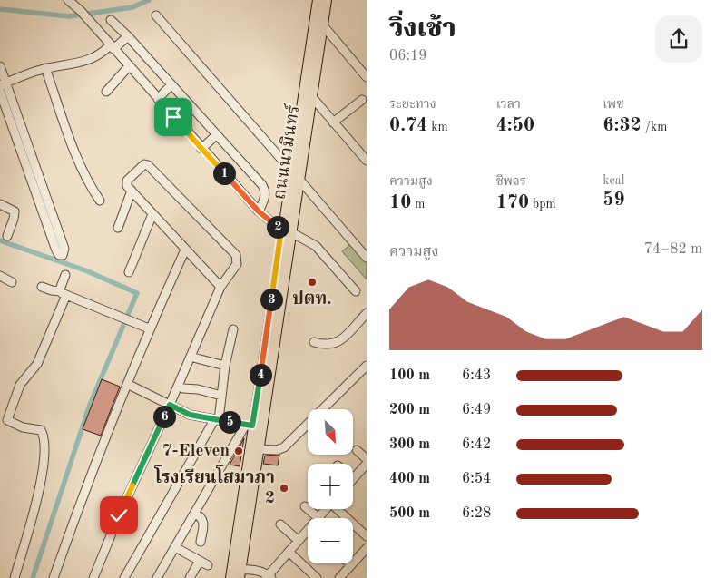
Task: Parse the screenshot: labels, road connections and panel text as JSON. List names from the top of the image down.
{
  "streets": {
    "main road": ["ถนนนวมินทร์"]
  },
  "places": ["ปตท.", "7-Eleven", "โรงเรียนโสมาภา 2"],
  "north": "bottom right",
  "page": {
    "heading": ["วิ่งเช้า", "06:19"],
    "stats": [
      ["ระยะทาง", "0.74 km"],
      ["เวลา", "4:50"],
      ["เพซ", "6:32 /km"],
      ["ความสูง", "10 m"],
      ["ชีพจร", "170 bpm"],
      ["kcal", "59"]
    ],
    "pins": [
      "1",
      "2",
      "3",
      "4",
      "6",
      "5"
    ],
    "chart": ["ความสูง", "74–82 m"],
    "list": [
      {
        "name": "100 m",
        "note": "6:43"
      },
      {
        "name": "200 m",
        "note": "6:49"
      },
      {
        "name": "300 m",
        "note": "6:42"
      },
      {
        "name": "400 m",
        "note": "6:54"
      },
      {
        "name": "500 m",
        "note": "6:28"
      }
    ],
    "map_buttons": ["+", "−"]
  }
}
